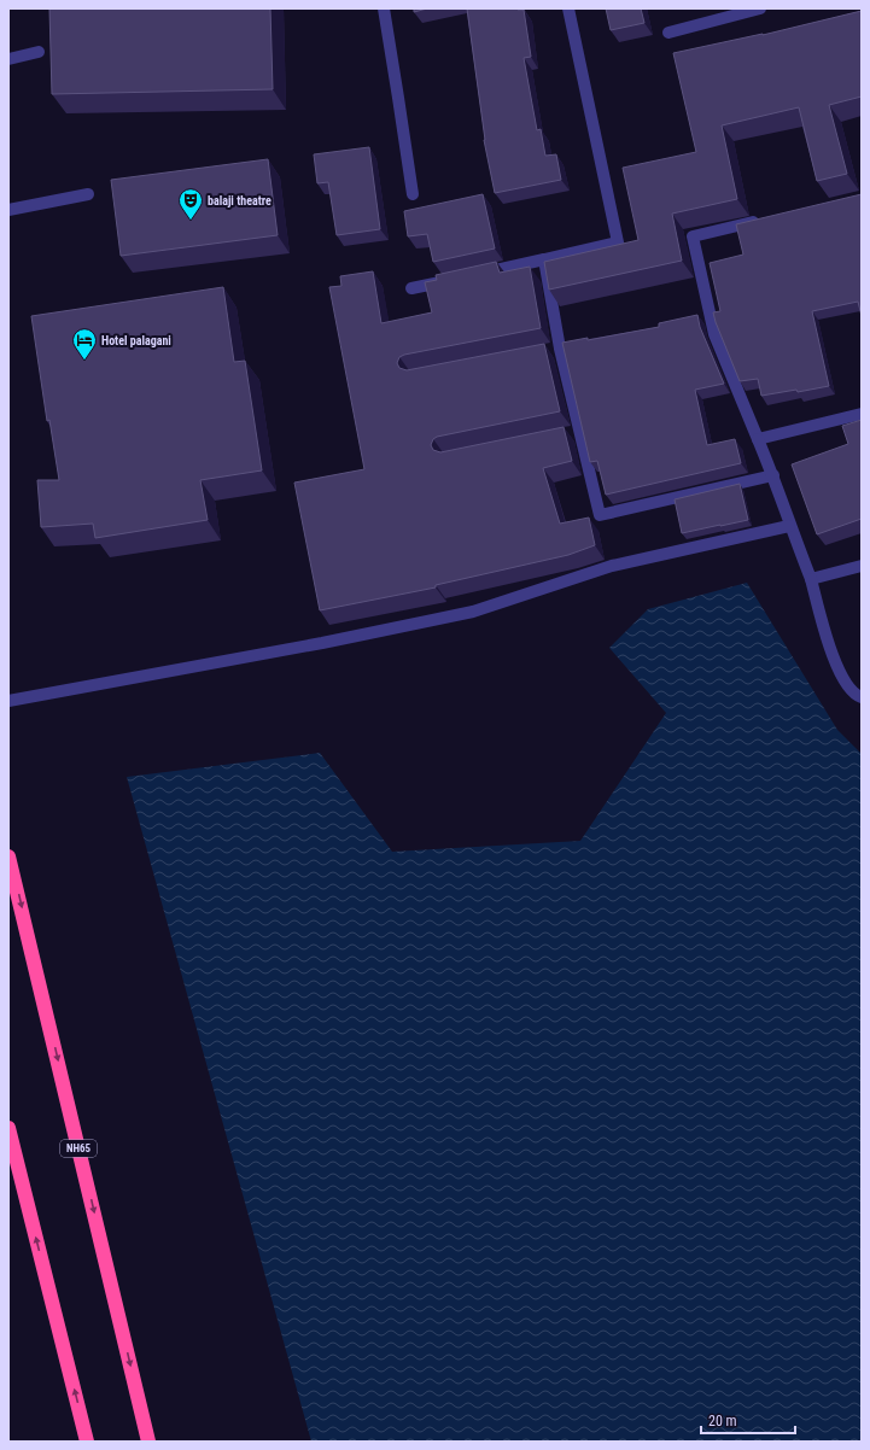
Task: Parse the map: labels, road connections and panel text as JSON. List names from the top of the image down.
{
  "streets": {
    "highway": ["NH65"]
  },
  "places": {
    "theatre": ["balaji theatre"],
    "hotel": ["Hotel palagani"]
  },
  "scale_bar": "20 m"
}
